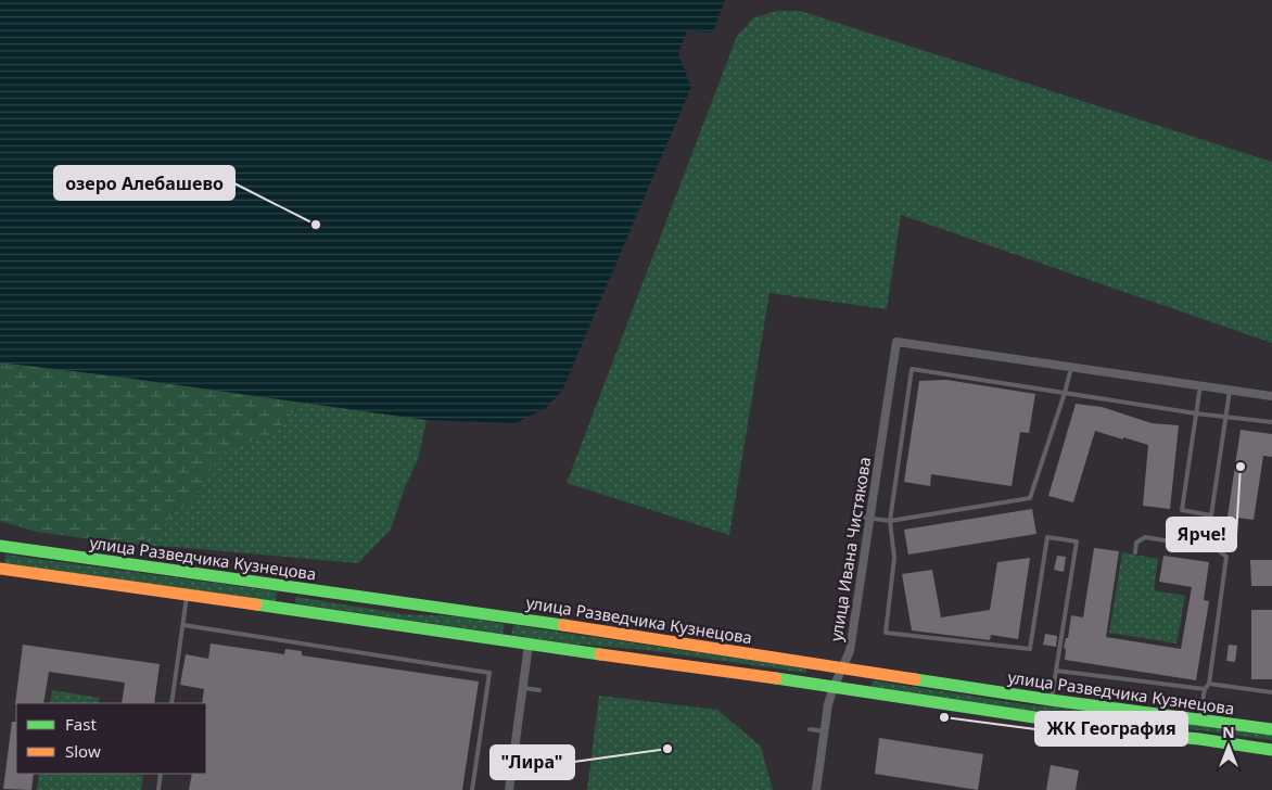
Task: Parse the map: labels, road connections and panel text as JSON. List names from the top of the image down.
{
  "streets": {
    "main road": ["улица Разведчика Кузнецова"],
    "street": ["улица Ивана Чистякова"]
  },
  "crossings": [
    ["улица Ивана Чистякова", "улица Разведчика Кузнецова"]
  ],
  "places": [
    "озеро Алебашево",
    "Ярче!",
    "ЖК География",
    "\"Лира\""
  ],
  "legend": ["Fast", "Slow"],
  "north": "top"
}
